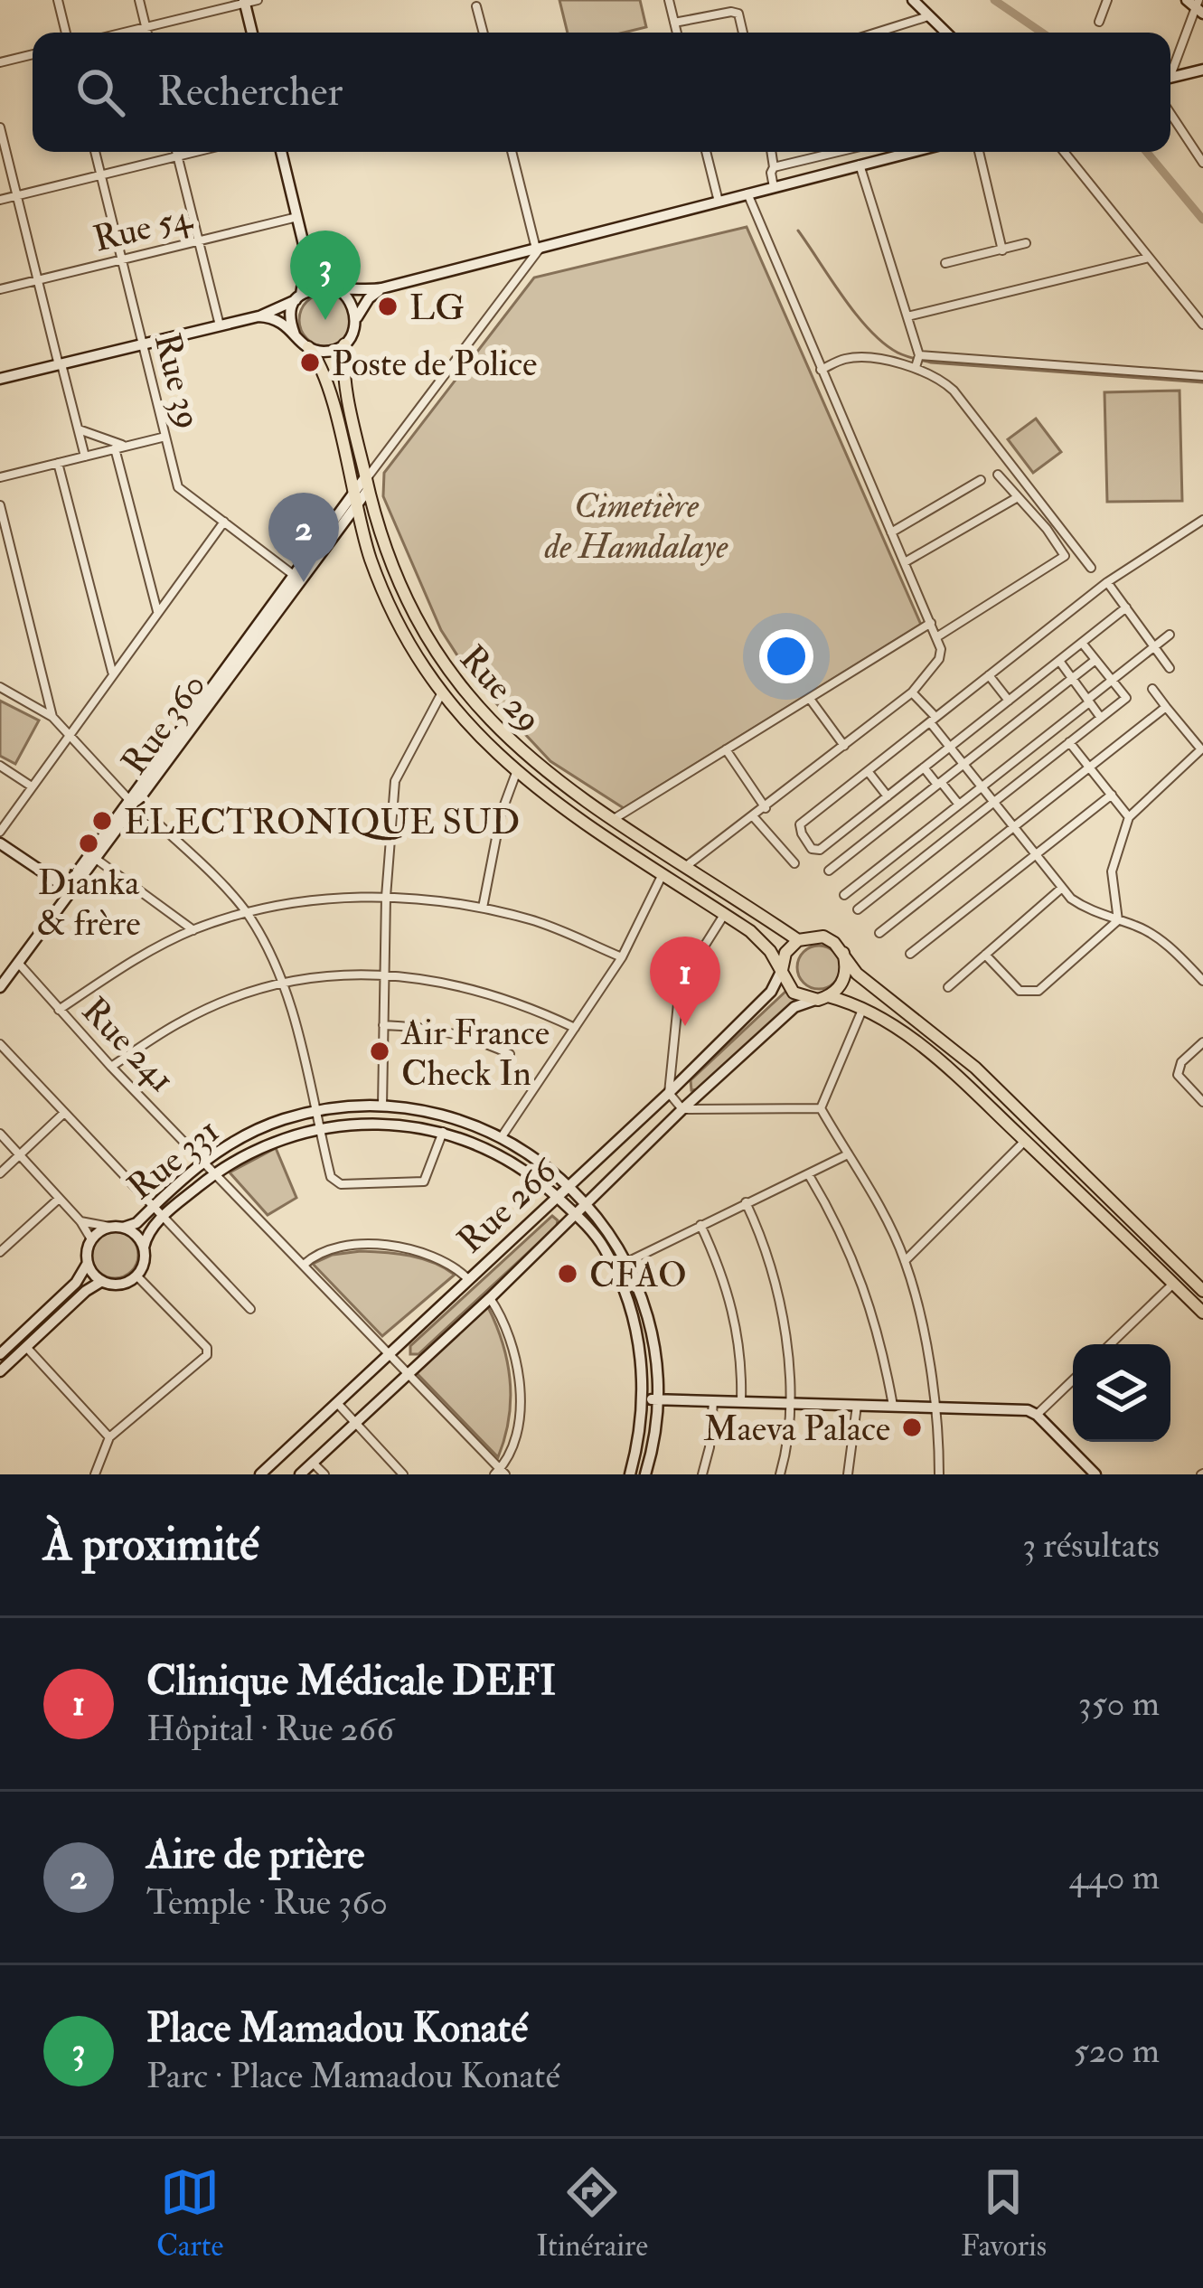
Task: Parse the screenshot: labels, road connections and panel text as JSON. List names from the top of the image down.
{
  "streets": {
    "main road": [
      "Rue 29",
      "Rue 360",
      "Rue 331",
      "Rue 266"
    ],
    "street": ["Rue 54", "Rue 39", "Rue 241"]
  },
  "crossings": [
    ["Rue 54", "Rue 39"],
    ["Rue 29", "Rue 360"],
    ["Rue 29", "Rue 266"],
    ["Rue 360", "Rue 241"],
    ["Rue 241", "Rue 331"],
    ["Rue 331", "Rue 266"]
  ],
  "parks": ["Cimetière de Hamdalaye"],
  "places": [
    "LG",
    "Poste de Police",
    "ÉLECTRONIQUE SUD",
    "Dianka & frère",
    "Air France Check In",
    "CFAO",
    "Maeva Palace"
  ],
  "page": {
    "search": "Rechercher",
    "pins": ["3", "2", "1"],
    "heading": ["À proximité", "3 résultats"],
    "list": [
      {
        "mark": "1",
        "name": "Clinique Médicale DEFI",
        "note": "Hôpital · Rue 266",
        "value": "350 m"
      },
      {
        "mark": "2",
        "name": "Aire de prière",
        "note": "Temple · Rue 360",
        "value": "440 m"
      },
      {
        "mark": "3",
        "name": "Place Mamadou Konaté",
        "note": "Parc · Place Mamadou Konaté",
        "value": "520 m"
      }
    ],
    "nav": ["Carte", "Itinéraire", "Favoris"]
  }
}
